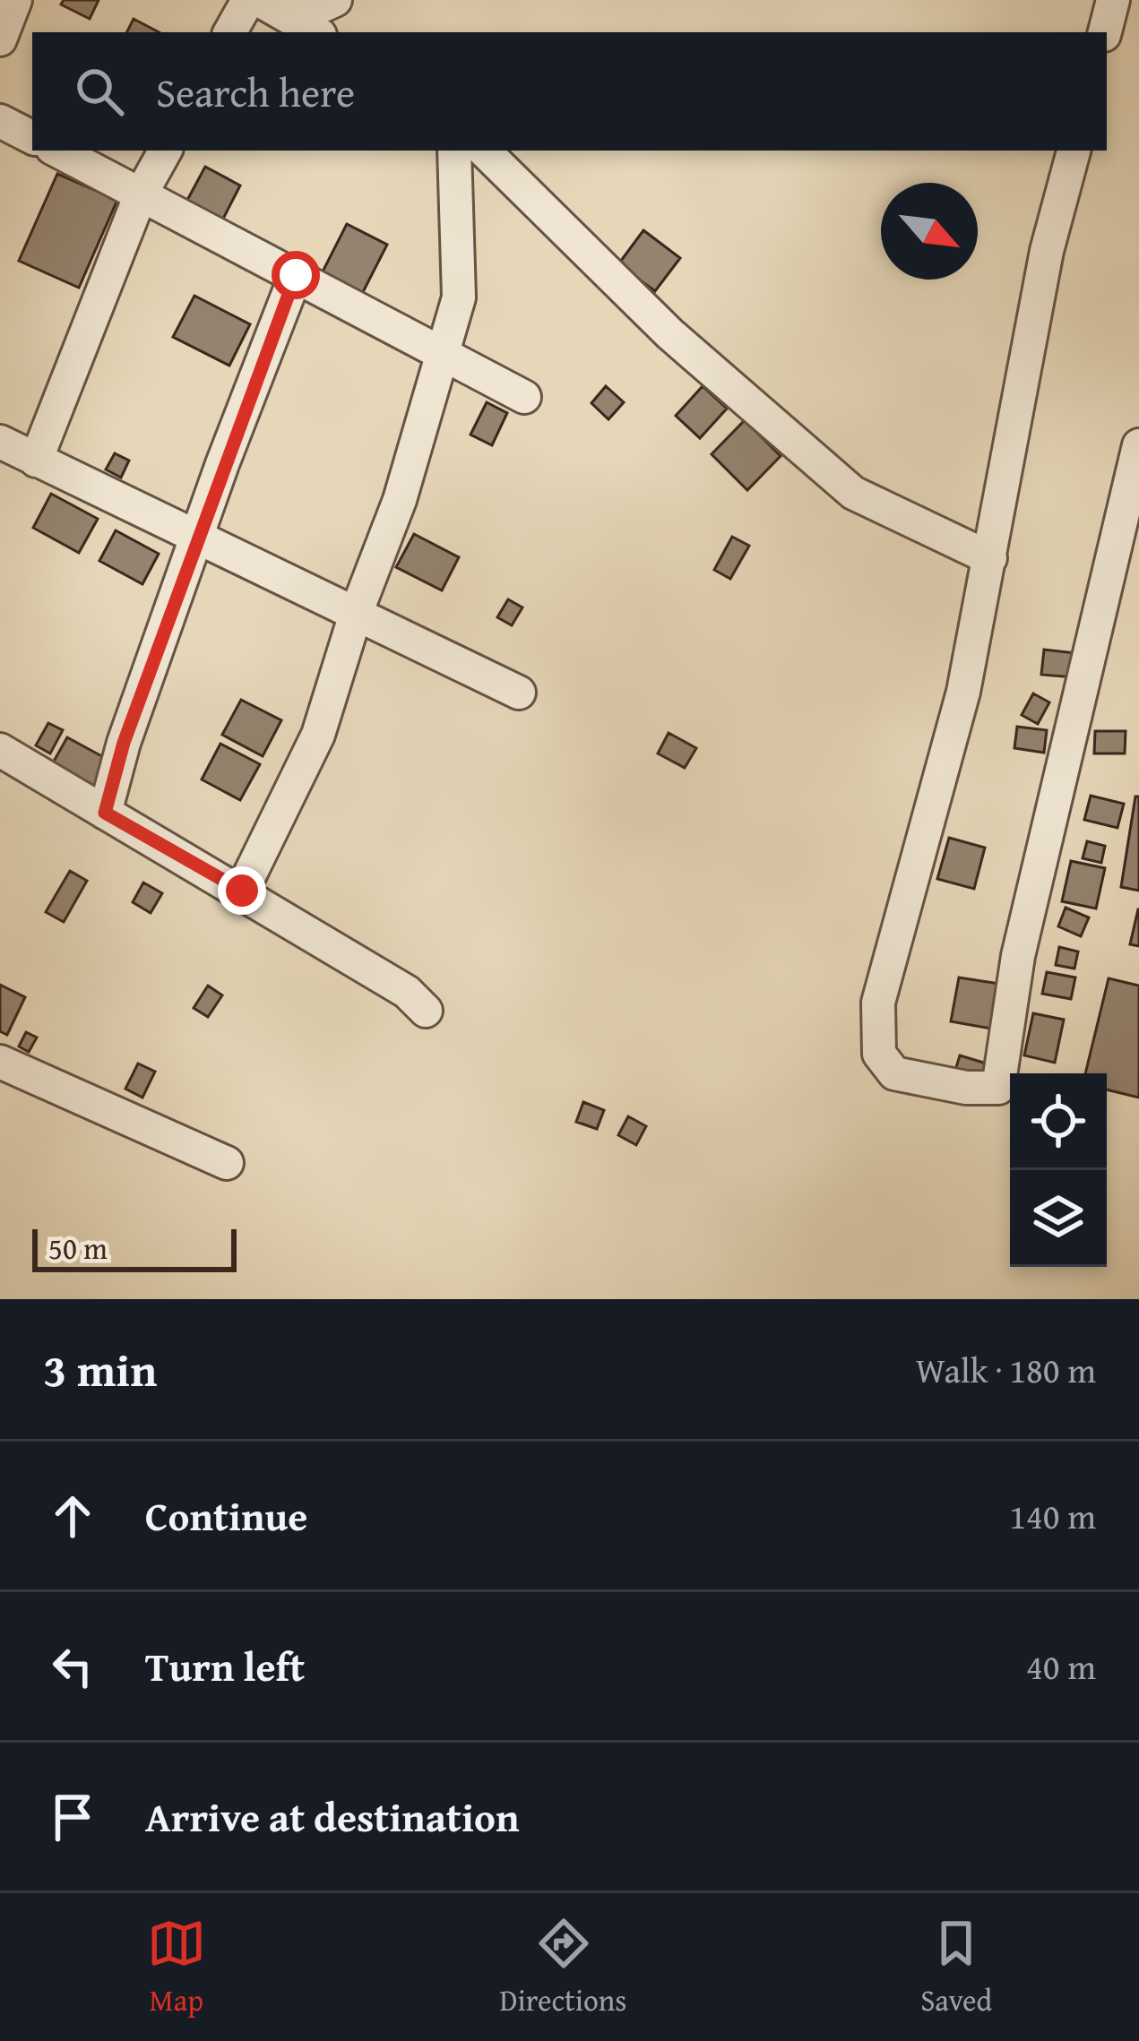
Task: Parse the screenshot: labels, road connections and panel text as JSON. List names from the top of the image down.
{
  "scale_bar": "50 m",
  "north": "bottom right",
  "page": {
    "search": "Search here",
    "scale": "50 m",
    "heading": ["3 min", "Walk · 180 m"],
    "list": [
      ["Continue", "140 m"],
      ["Turn left", "40 m"],
      "Arrive at destination"
    ],
    "nav": ["Map", "Directions", "Saved"]
  }
}
